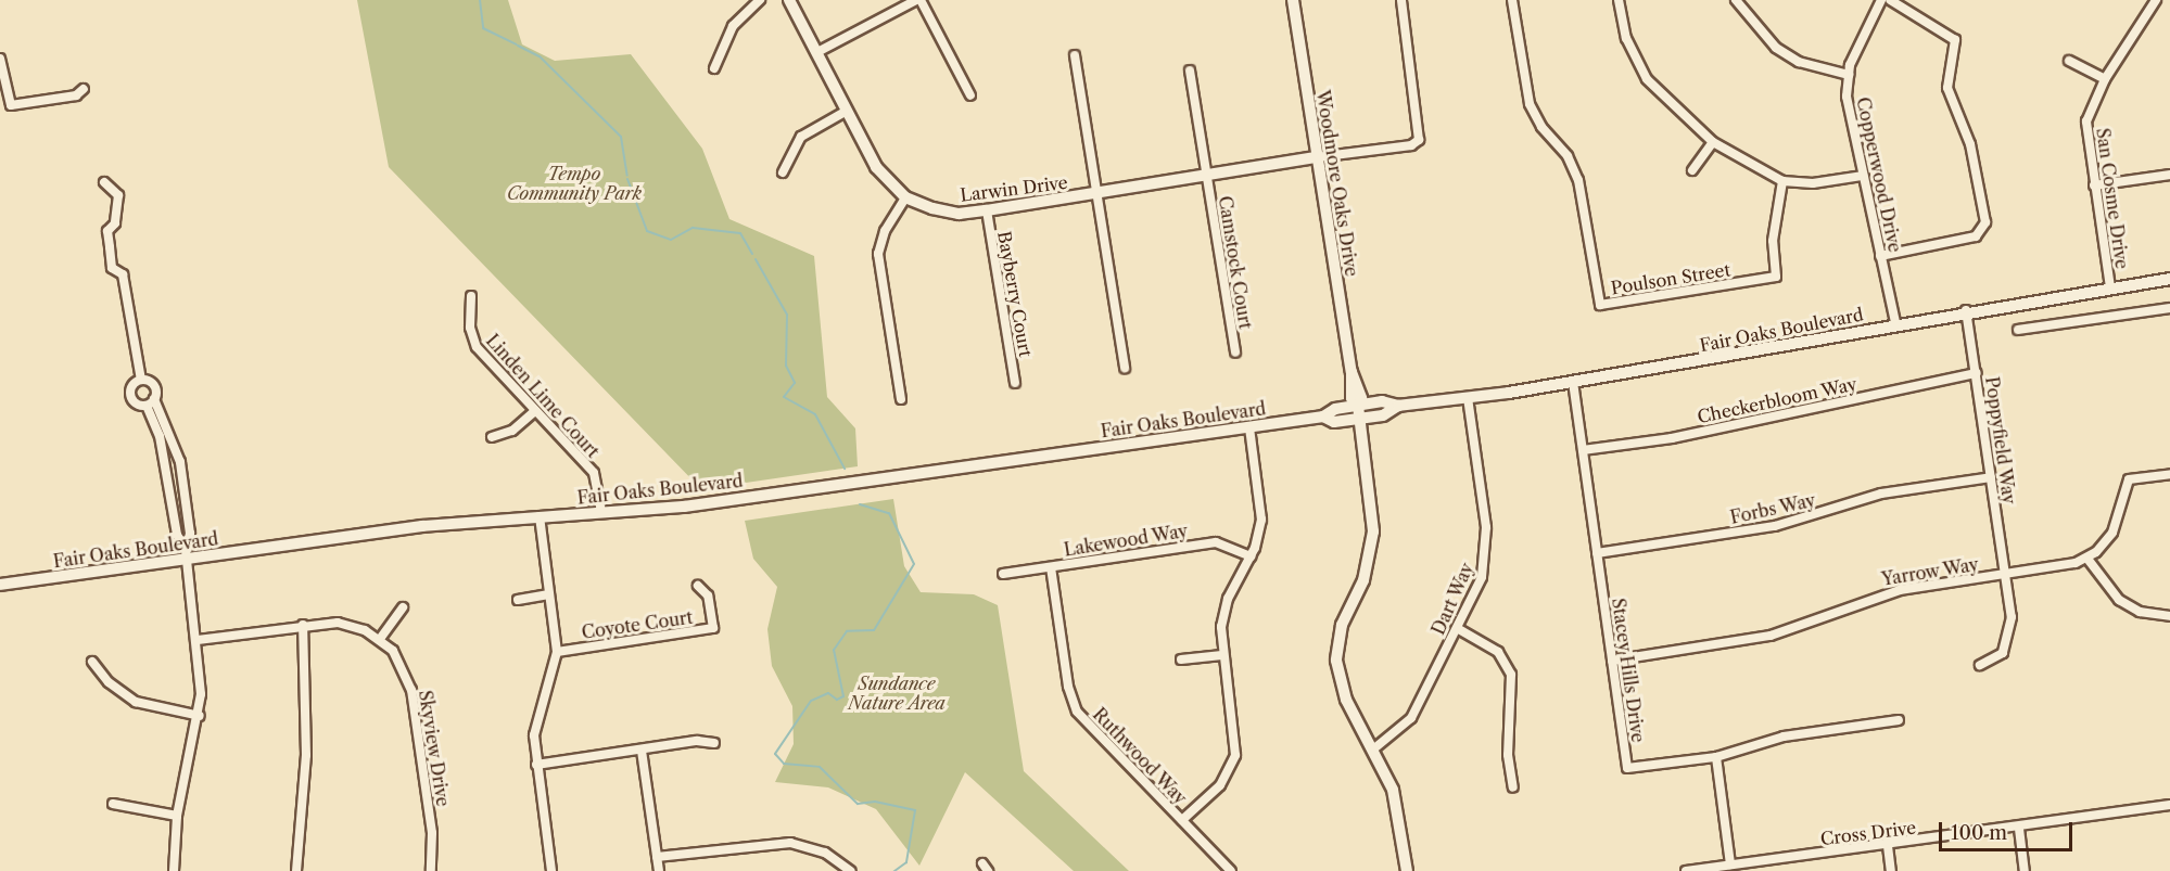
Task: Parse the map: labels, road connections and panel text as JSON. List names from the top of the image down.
{
  "streets": {
    "main road": ["Woodmore Oaks Drive", "Larwin Drive", "Fair Oaks Boulevard"],
    "street": [
      "Copperwood Drive",
      "San Cosme Drive",
      "Camstock Court",
      "Poulson Street",
      "Bayberry Court",
      "Linden Lime Court",
      "Checkerbloom Way",
      "Poppyfield Way",
      "Forbs Way",
      "Lakewood Way",
      "Yarrow Way",
      "Dart Way",
      "Coyote Court",
      "Stacey Hills Drive",
      "Skyview Drive",
      "Ruthwood Way",
      "Cross Drive"
    ]
  },
  "crossings": [
    ["Copperwood Drive", "Fair Oaks Boulevard"],
    ["Woodmore Oaks Drive", "Larwin Drive"],
    ["Woodmore Oaks Drive", "Fair Oaks Boulevard"],
    ["Woodmore Oaks Drive", "Dart Way"],
    ["Larwin Drive", "Camstock Court"],
    ["Larwin Drive", "Bayberry Court"],
    ["San Cosme Drive", "Fair Oaks Boulevard"],
    ["Fair Oaks Boulevard", "Linden Lime Court"],
    ["Fair Oaks Boulevard", "Poppyfield Way"],
    ["Fair Oaks Boulevard", "Dart Way"],
    ["Fair Oaks Boulevard", "Stacey Hills Drive"],
    ["Checkerbloom Way", "Poppyfield Way"],
    ["Checkerbloom Way", "Stacey Hills Drive"],
    ["Poppyfield Way", "Forbs Way"],
    ["Poppyfield Way", "Yarrow Way"],
    ["Forbs Way", "Stacey Hills Drive"],
    ["Lakewood Way", "Ruthwood Way"],
    ["Yarrow Way", "Stacey Hills Drive"]
  ],
  "parks": ["Tempo Community Park", "Sundance Nature Area"],
  "scale_bar": "100 m"
}
